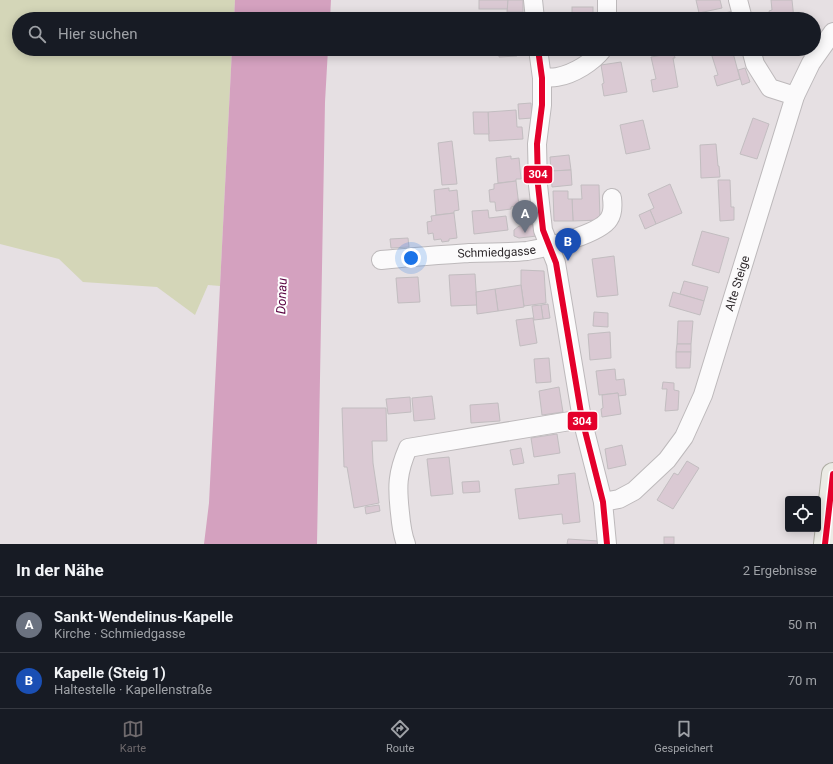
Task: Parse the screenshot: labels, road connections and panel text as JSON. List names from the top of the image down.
{
  "streets": {
    "street": ["Schmiedgasse", "Alte Steige"]
  },
  "water": ["Donau"],
  "lines": ["transit line 304"],
  "page": {
    "search": "Hier suchen",
    "pins": ["A", "B"],
    "heading": ["In der Nähe", "2 Ergebnisse"],
    "list": [
      {
        "mark": "A",
        "name": "Sankt-Wendelinus-Kapelle",
        "note": "Kirche · Schmiedgasse",
        "value": "50 m"
      },
      {
        "mark": "B",
        "name": "Kapelle (Steig 1)",
        "note": "Haltestelle · Kapellenstraße",
        "value": "70 m"
      }
    ],
    "nav": ["Karte", "Route", "Gespeichert"]
  }
}
